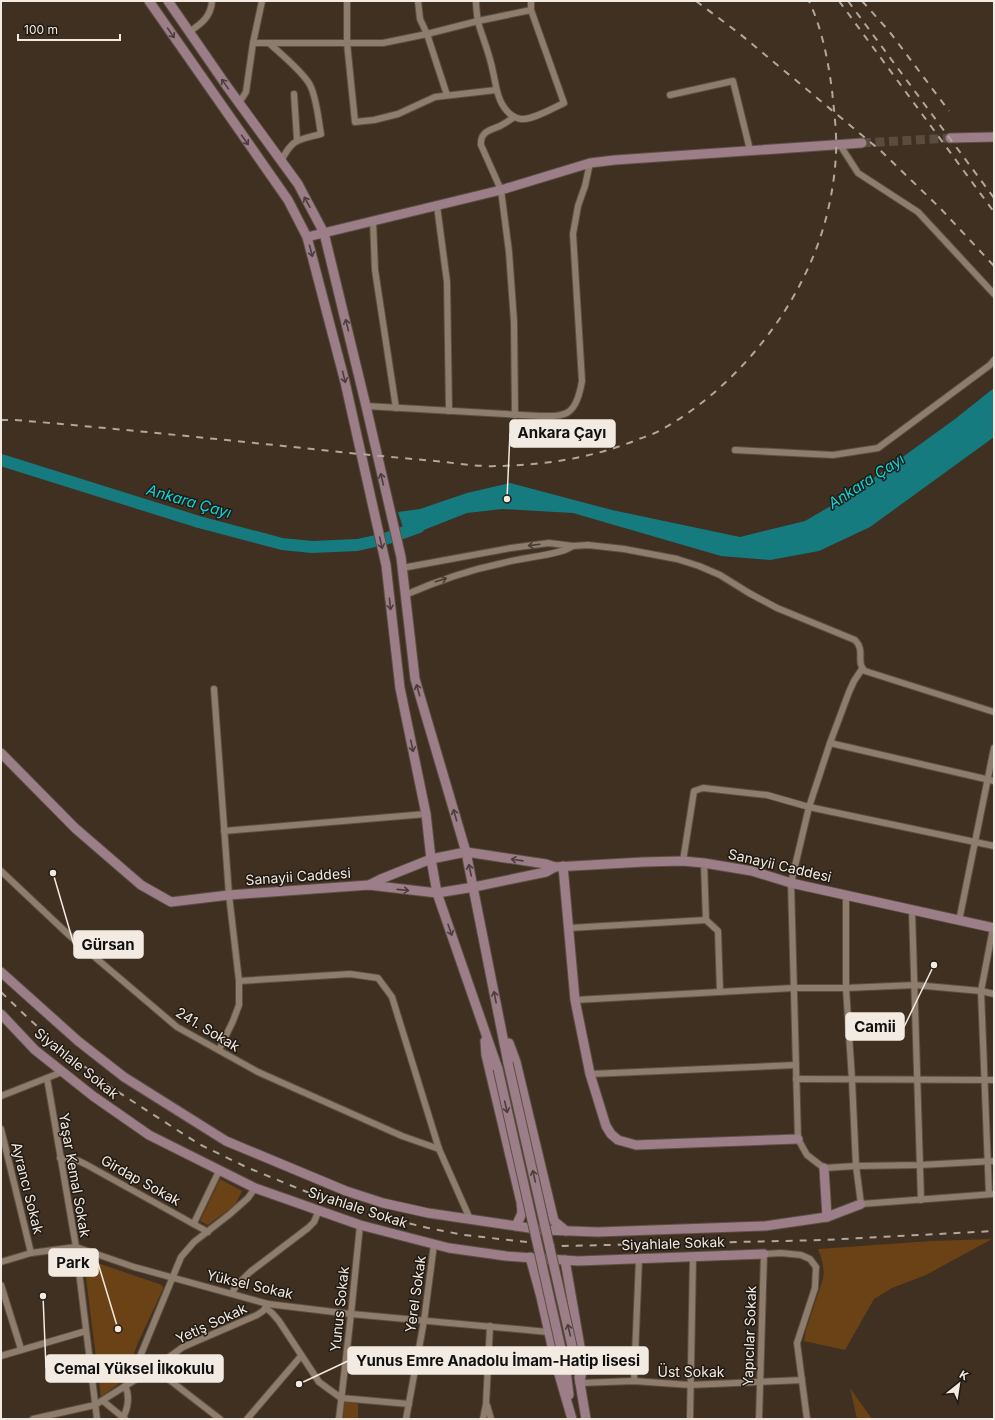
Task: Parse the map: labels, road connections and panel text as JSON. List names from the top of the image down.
{
  "streets": {
    "street": [
      "Sanayii Caddesi",
      "241. Sokak",
      "Siyahlale Sokak",
      "Yaşar Kemal Sokak",
      "Girdap Sokak",
      "Ayrancı Sokak",
      "Yüksel Sokak",
      "Yerel Sokak",
      "Yunus Sokak",
      "Yetiş Sokak",
      "Yapıcılar Sokak",
      "Üst Sokak"
    ]
  },
  "crossings": [
    ["Siyahlale Sokak", "Yerel Sokak"],
    ["Siyahlale Sokak", "Yunus Sokak"],
    ["Siyahlale Sokak", "Yapıcılar Sokak"],
    ["Yaşar Kemal Sokak", "Girdap Sokak"],
    ["Yaşar Kemal Sokak", "Yüksel Sokak"],
    ["Yaşar Kemal Sokak", "Yetiş Sokak"],
    ["Ayrancı Sokak", "Yüksel Sokak"],
    ["Yüksel Sokak", "Yerel Sokak"],
    ["Yüksel Sokak", "Yunus Sokak"],
    ["Yüksel Sokak", "Yetiş Sokak"],
    ["Yapıcılar Sokak", "Üst Sokak"]
  ],
  "water": ["Ankara Çayı"],
  "places": [
    "Ankara Çayı",
    "Gürsan",
    "Camii",
    "Cemal Yüksel İlkokulu",
    "Park",
    "Yunus Emre Anadolu İmam-Hatip lisesi"
  ],
  "scale_bar": "100 m",
  "north": "top right"
}
